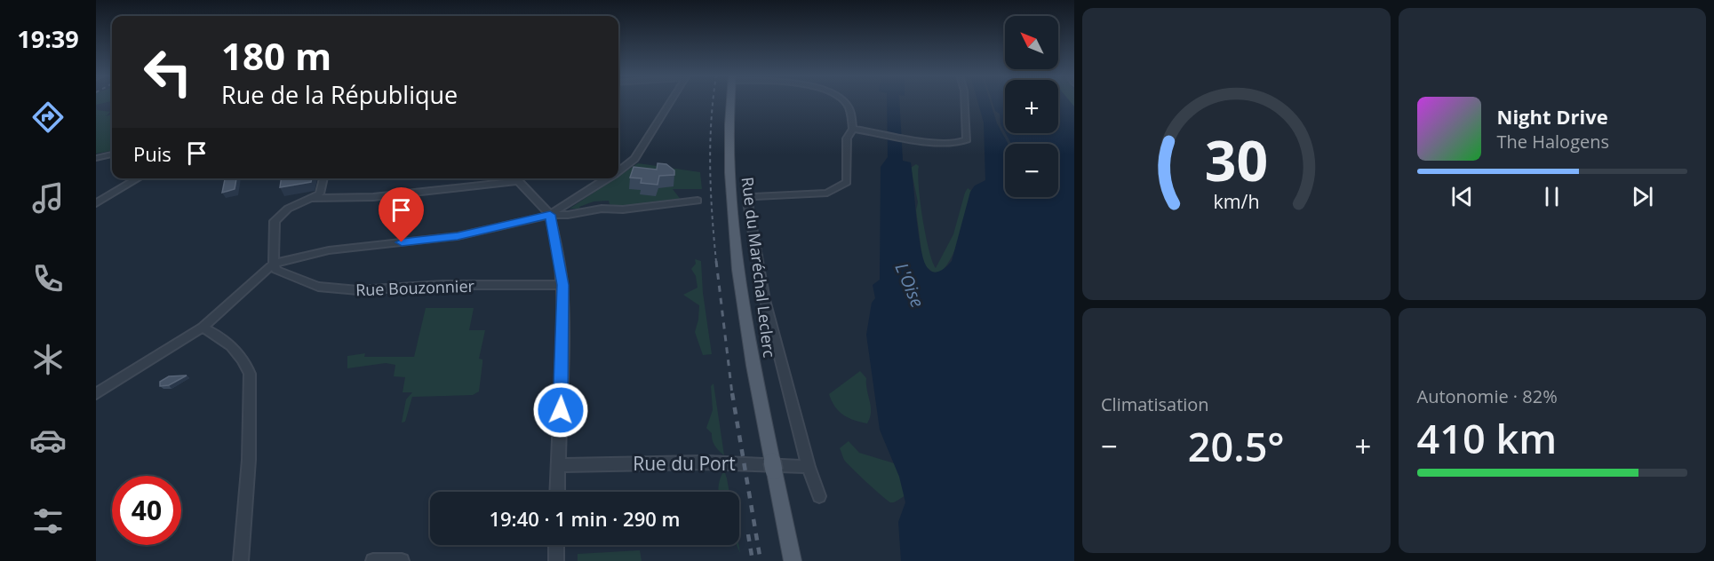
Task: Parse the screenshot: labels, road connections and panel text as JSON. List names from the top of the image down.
{
  "streets": {
    "main road": ["Rue du Maréchal Leclerc"],
    "street": ["Rue Bouzonnier", "Rue du Port"]
  },
  "water": ["L'Oise"],
  "north": "top left",
  "page": {
    "tabs": "19:39",
    "map_buttons": ["+", "−"],
    "turn": ["180 m", "Rue de la République"],
    "song": ["Night Drive", "The Halogens"],
    "then": "Puis",
    "tile": [
      "Climatisation",
      ["Autonomie · 82%", "410 km"]
    ],
    "heat": ["−", "20.5°", "+"],
    "limit": "40",
    "trip": "19:40 · 1 min · 290 m",
    "gauge": ["30", "km/h"]
  }
}
